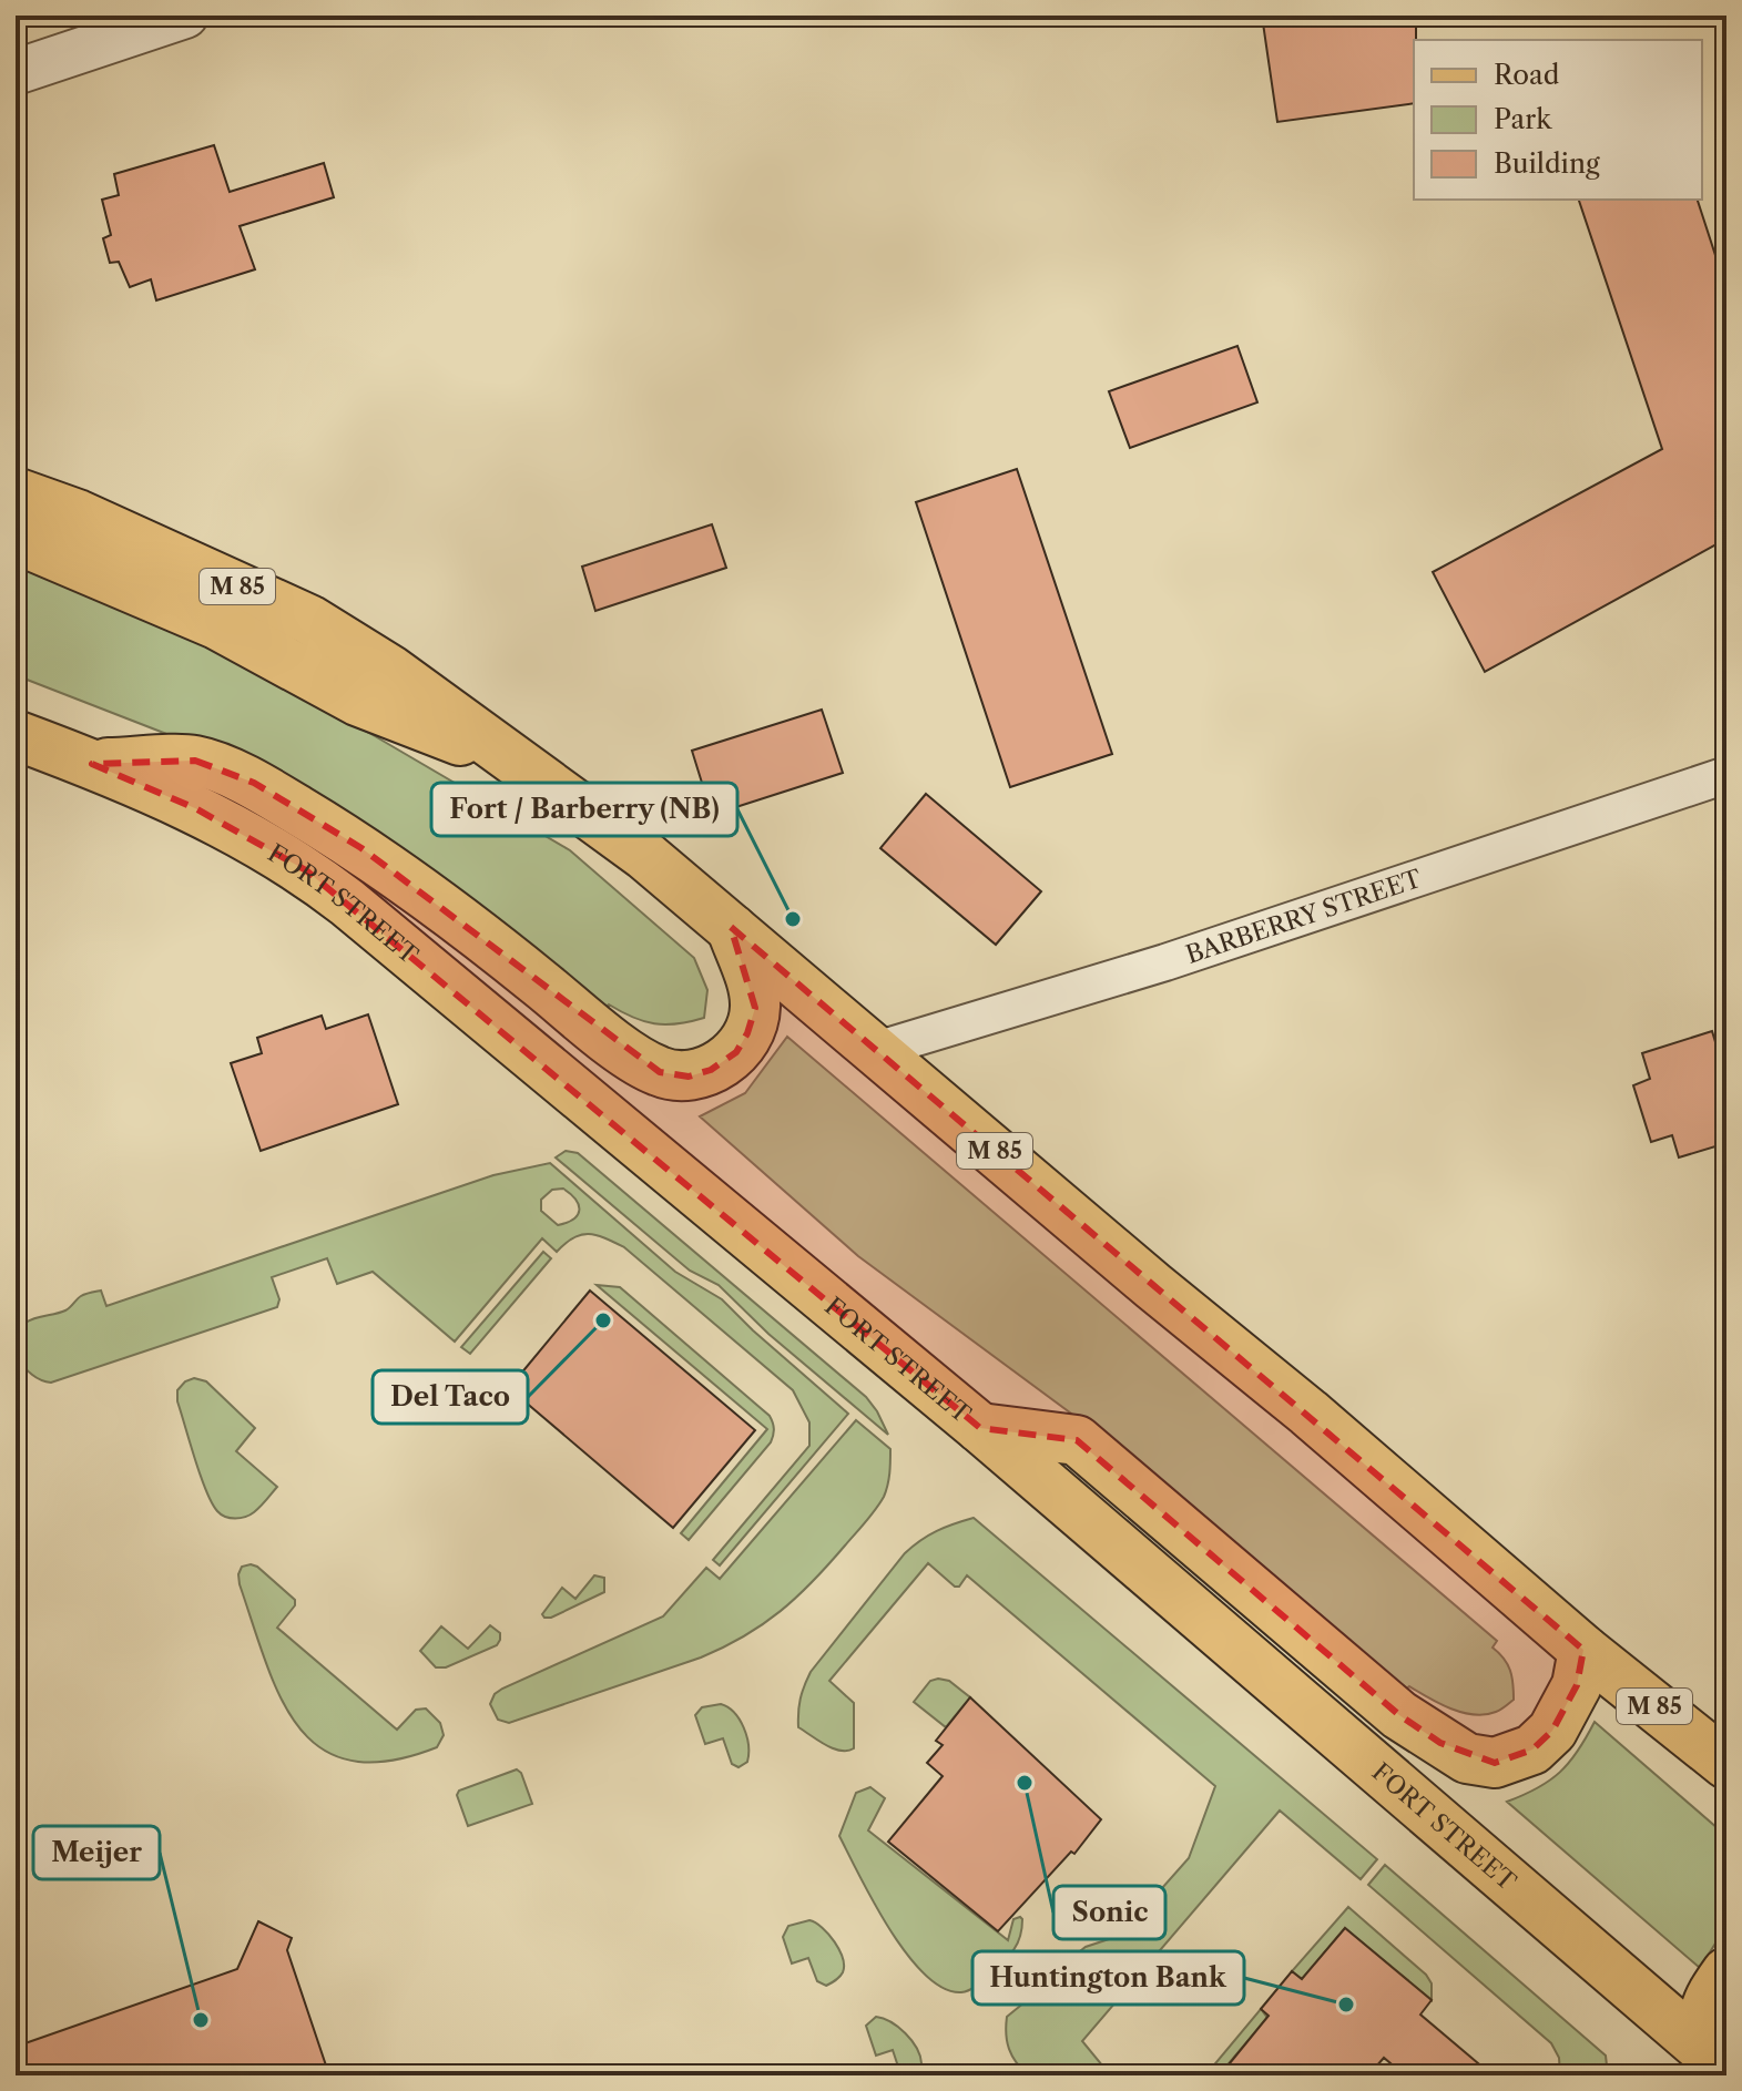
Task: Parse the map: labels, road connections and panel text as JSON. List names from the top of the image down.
{
  "streets": {
    "main road": ["M 85", "FORT STREET"],
    "street": ["BARBERRY STREET"]
  },
  "crossings": [
    ["M 85", "BARBERRY STREET"]
  ],
  "places": [
    "Fort / Barberry (NB)",
    "Del Taco",
    "Sonic",
    "Huntington Bank",
    "Meijer"
  ],
  "legend": ["Road", "Park", "Building"]
}
